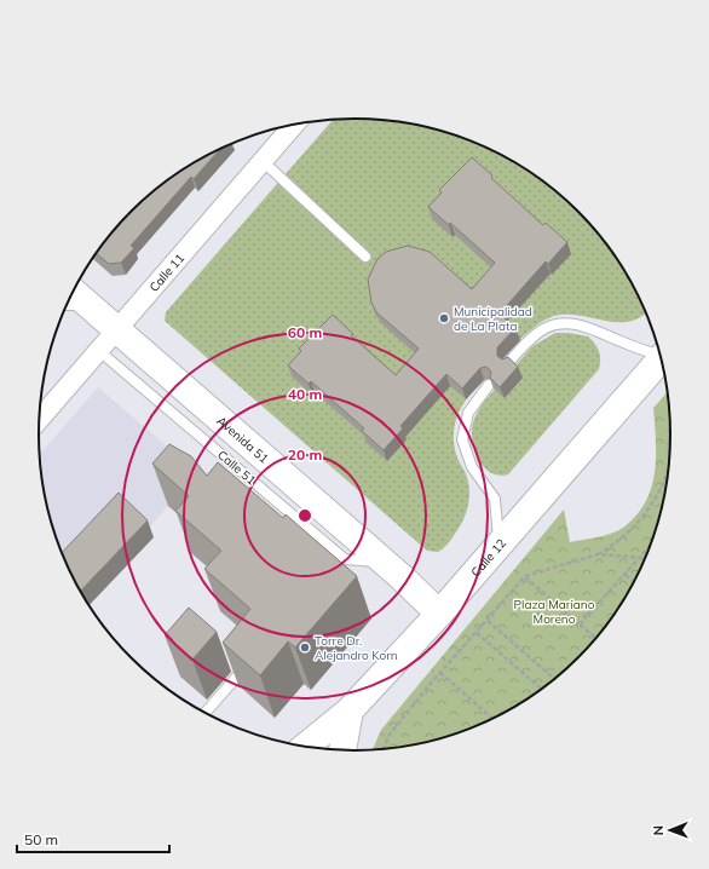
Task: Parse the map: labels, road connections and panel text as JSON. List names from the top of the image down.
{
  "streets": {
    "main road": ["Avenida 51", "Calle 12"],
    "street": ["Calle 11"],
    "lane": ["Calle 51"]
  },
  "crossings": [
    ["Calle 11", "Avenida 51"],
    ["Calle 11", "Calle 51"],
    ["Avenida 51", "Calle 51"],
    ["Avenida 51", "Calle 12"]
  ],
  "parks": ["Plaza Mariano Moreno"],
  "places": ["Municipalidad de La Plata", "Torre Dr. Alejandro Korn"],
  "scale_bar": "50 m",
  "north": "left",
  "rings": ["60 m", "40 m", "20 m"]
}
